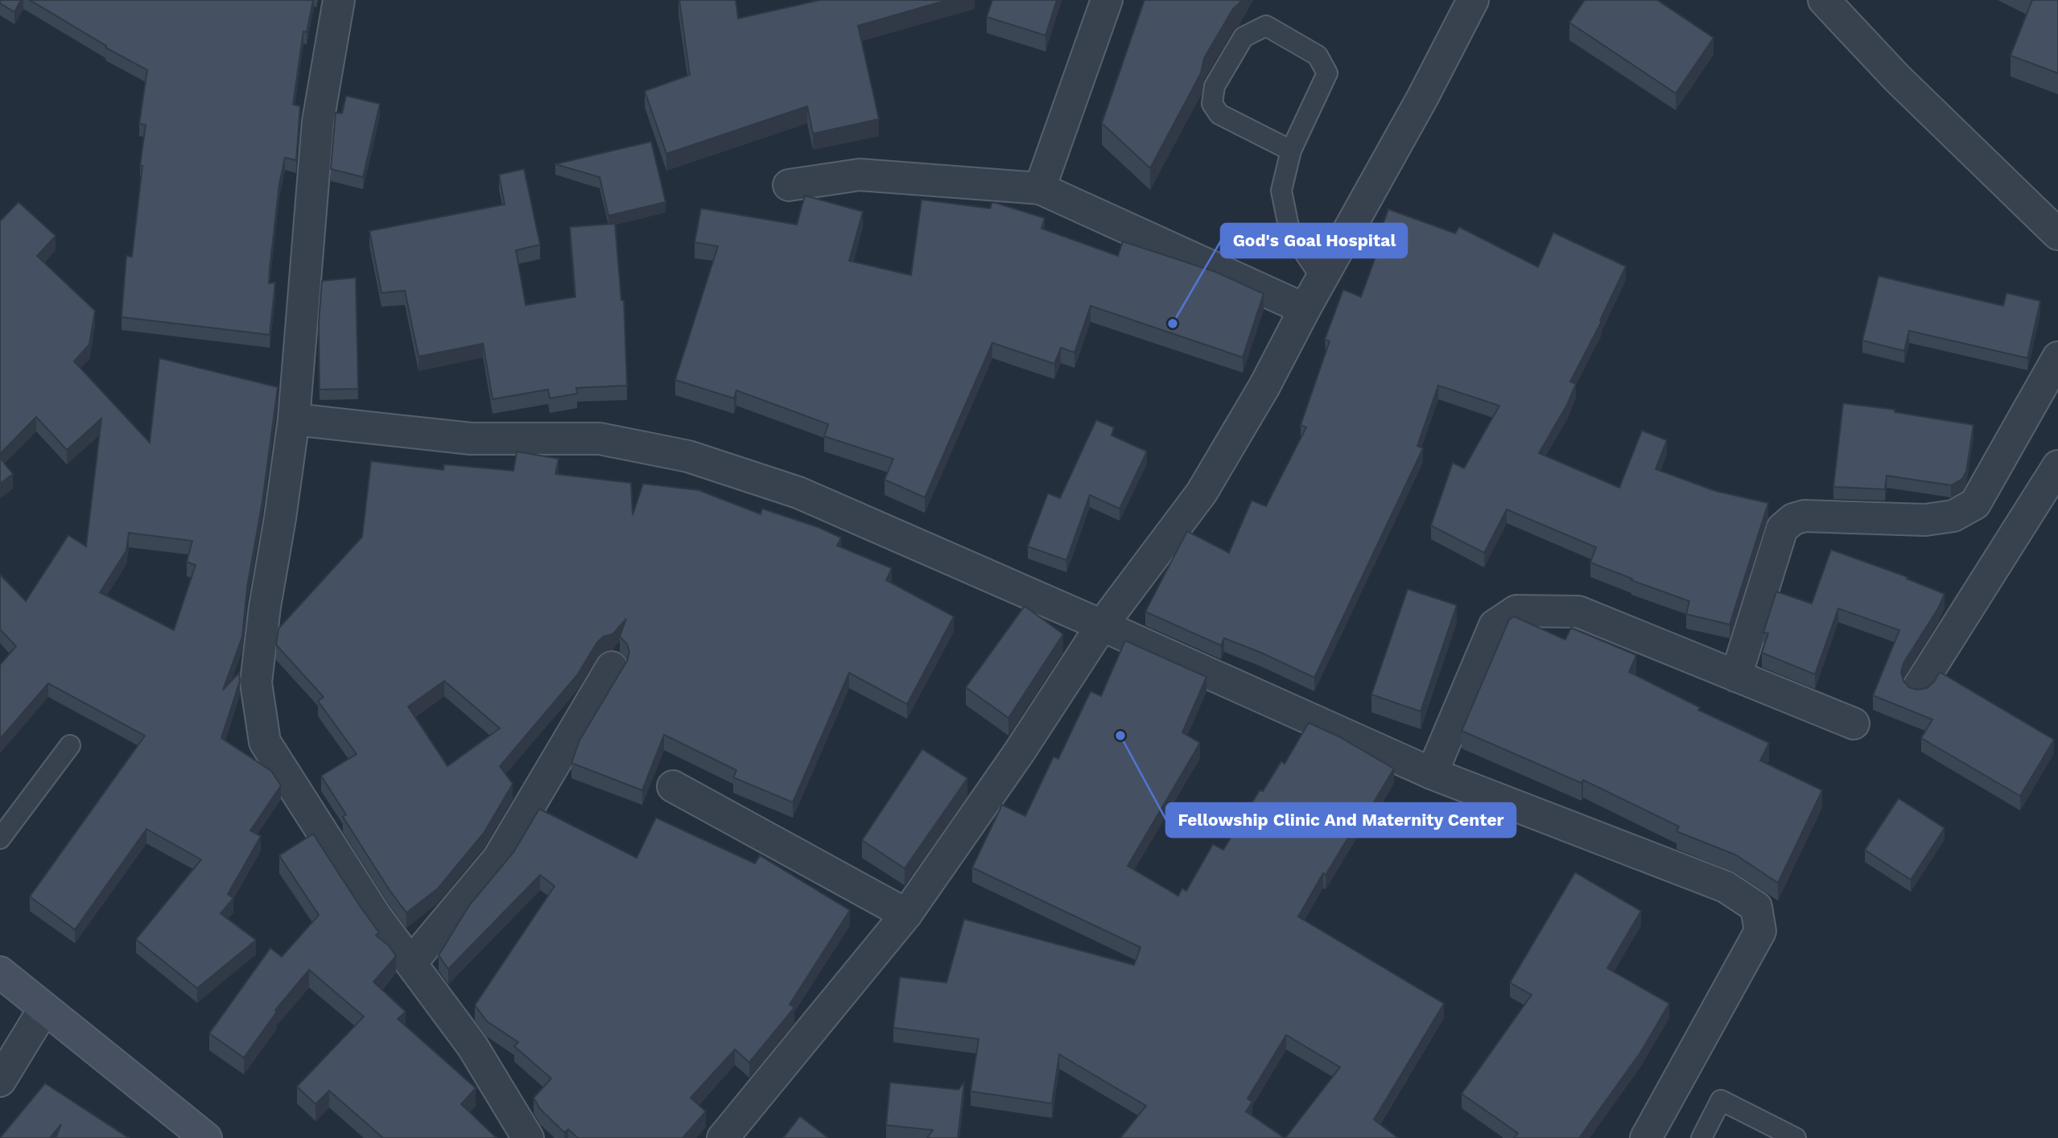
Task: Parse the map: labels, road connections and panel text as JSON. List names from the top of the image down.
{
  "places": ["God's Goal Hospital", "Fellowship Clinic And Maternity Center"]
}
